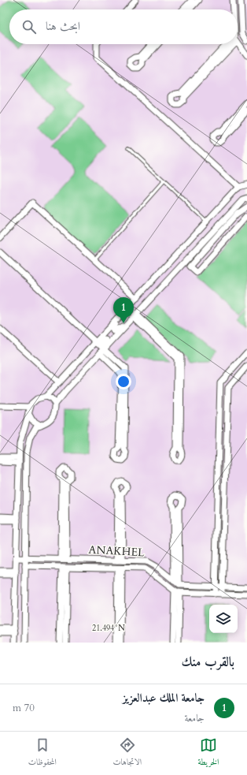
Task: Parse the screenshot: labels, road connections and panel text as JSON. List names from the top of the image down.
{
  "streets": {
    "street": ["ANAKHEL"]
  },
  "page": {
    "search": "ابحث هنا",
    "pins": "1",
    "heading": "بالقرب منك",
    "list": [
      {
        "mark": "1",
        "name": "جامعة الملك عبدالعزيز",
        "note": "جامعة",
        "value": "70 m"
      }
    ],
    "nav": ["الخريطة", "الاتجاهات", "المحفوظات"]
  },
  "coordinates": ["21.494°N"]
}
